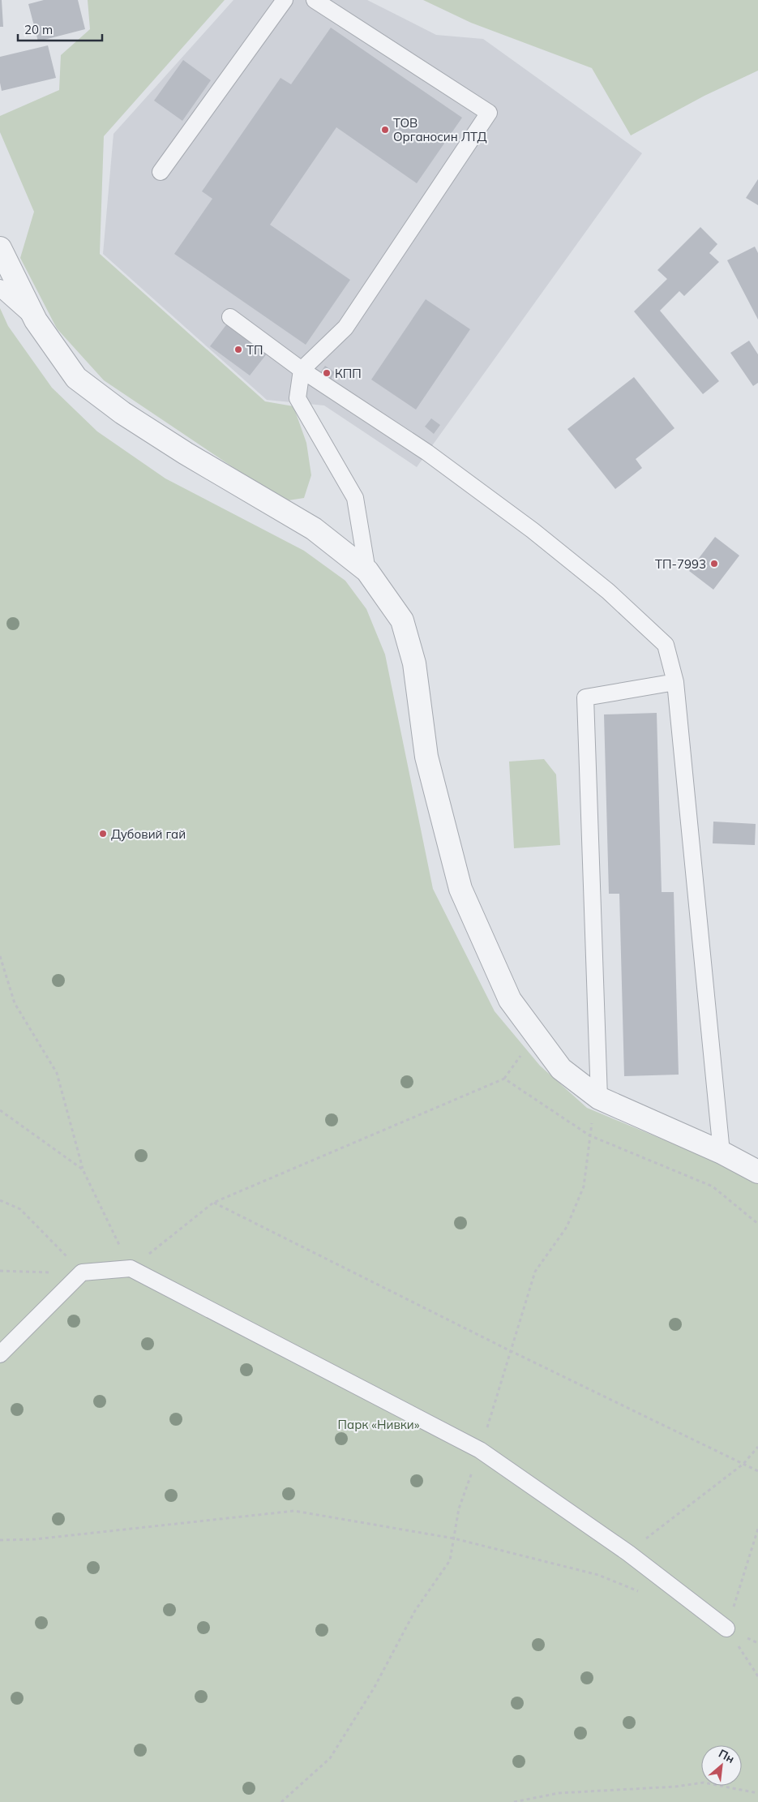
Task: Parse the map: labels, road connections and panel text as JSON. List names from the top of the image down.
{
  "parks": ["Парк «Нивки»"],
  "places": [
    "ТОВ Органосин ЛТД",
    "ТП",
    "КПП",
    "ТП-7993",
    "Дубовий гай"
  ],
  "scale_bar": "20 m",
  "north": "top right"
}
